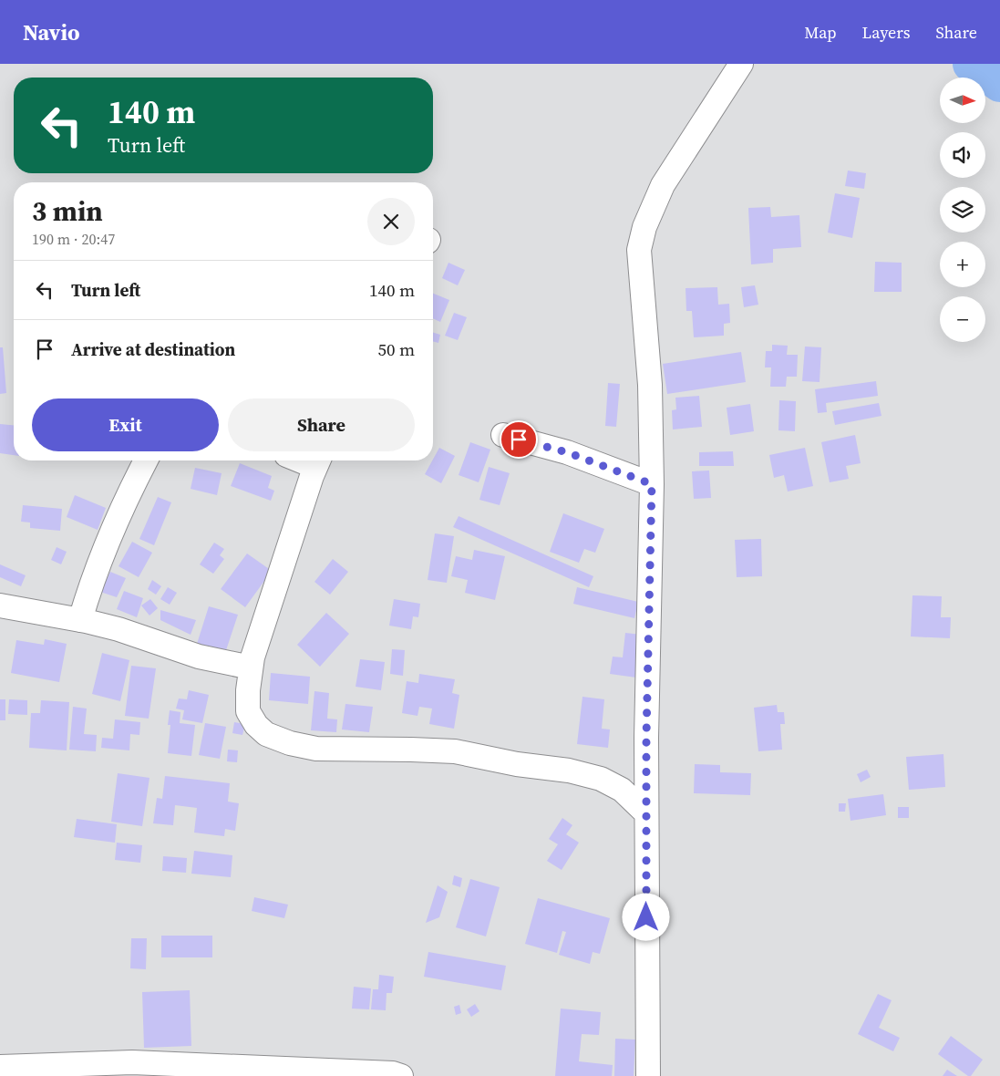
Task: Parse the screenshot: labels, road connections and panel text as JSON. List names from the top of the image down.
{
  "north": "right",
  "page": {
    "header": "Navio",
    "nav": ["Map", "Layers", "Share"],
    "map_buttons": ["+", "−"],
    "turn": ["140 m", "Turn left"],
    "heading": ["3 min", "190 m · 20:47"],
    "list": [
      {
        "name": "Turn left",
        "value": "140 m"
      },
      {
        "name": "Arrive at destination",
        "value": "50 m"
      }
    ],
    "buttons": ["Exit", "Share"]
  }
}
